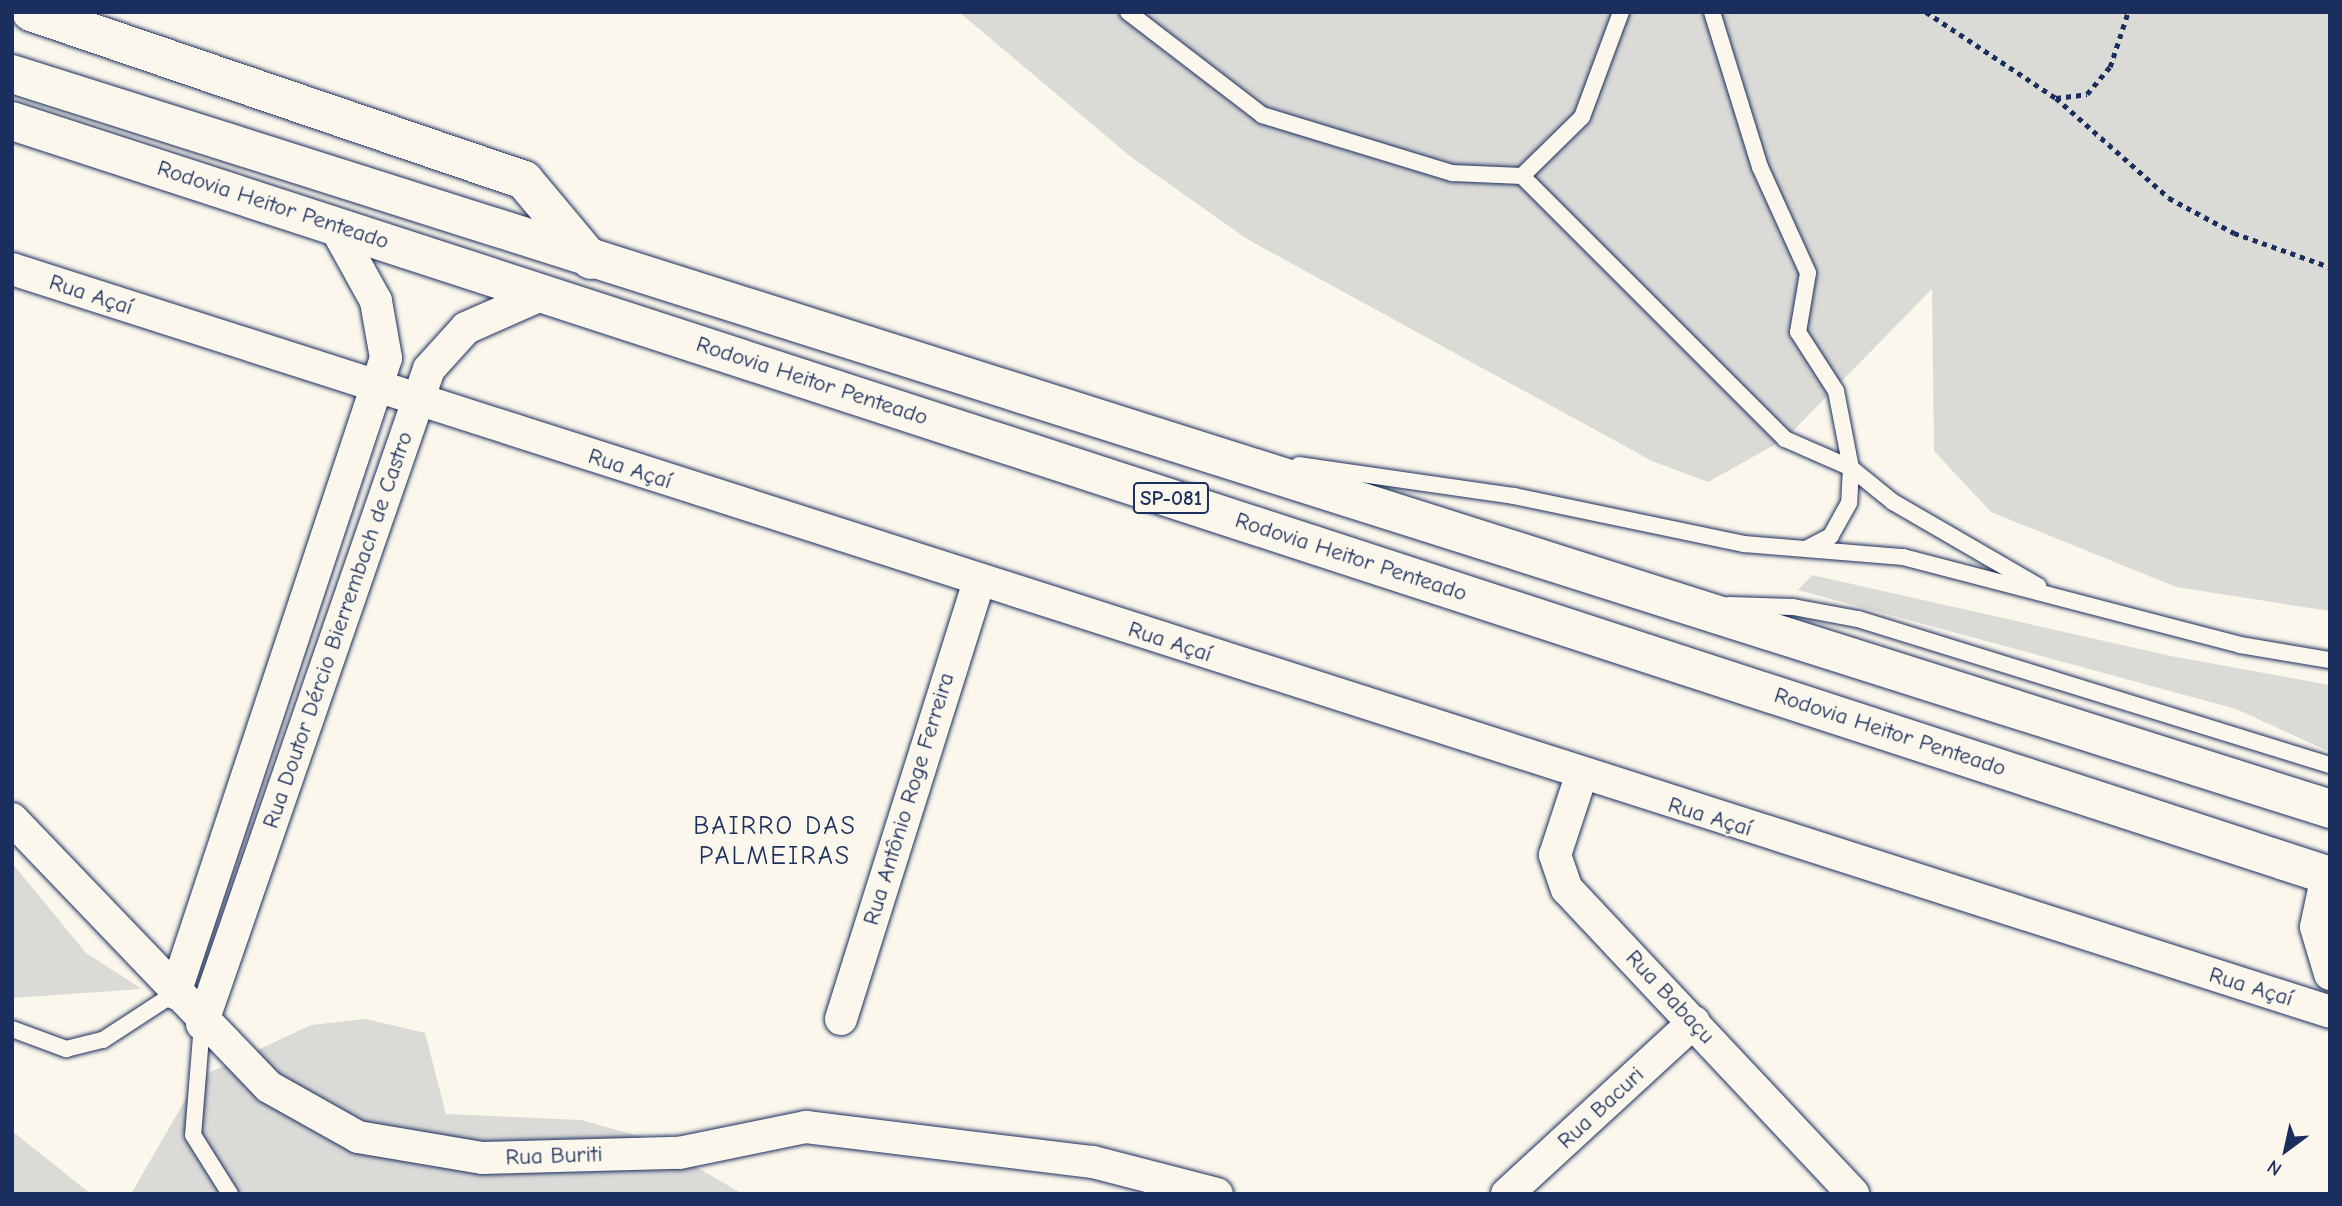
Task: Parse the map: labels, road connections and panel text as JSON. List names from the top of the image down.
{
  "streets": {
    "main road": ["Rodovia Heitor Penteado", "SP-081"],
    "street": [
      "Rua Açaí",
      "Rua Doutor Dércio Bierrembach de Castro",
      "Rua Antônio Roge Ferreira",
      "Rua Babaçu",
      "Rua Bacuri",
      "Rua Buriti"
    ]
  },
  "crossings": [
    ["Rodovia Heitor Penteado", "Rua Doutor Dércio Bierrembach de Castro"],
    ["Rua Açaí", "Rua Doutor Dércio Bierrembach de Castro"],
    ["Rua Açaí", "Rua Antônio Roge Ferreira"],
    ["Rua Açaí", "Rua Babaçu"],
    ["Rua Doutor Dércio Bierrembach de Castro", "Rua Buriti"],
    ["Rua Babaçu", "Rua Bacuri"]
  ],
  "districts": ["BAIRRO DAS PALMEIRAS"],
  "north": "bottom left"
}
